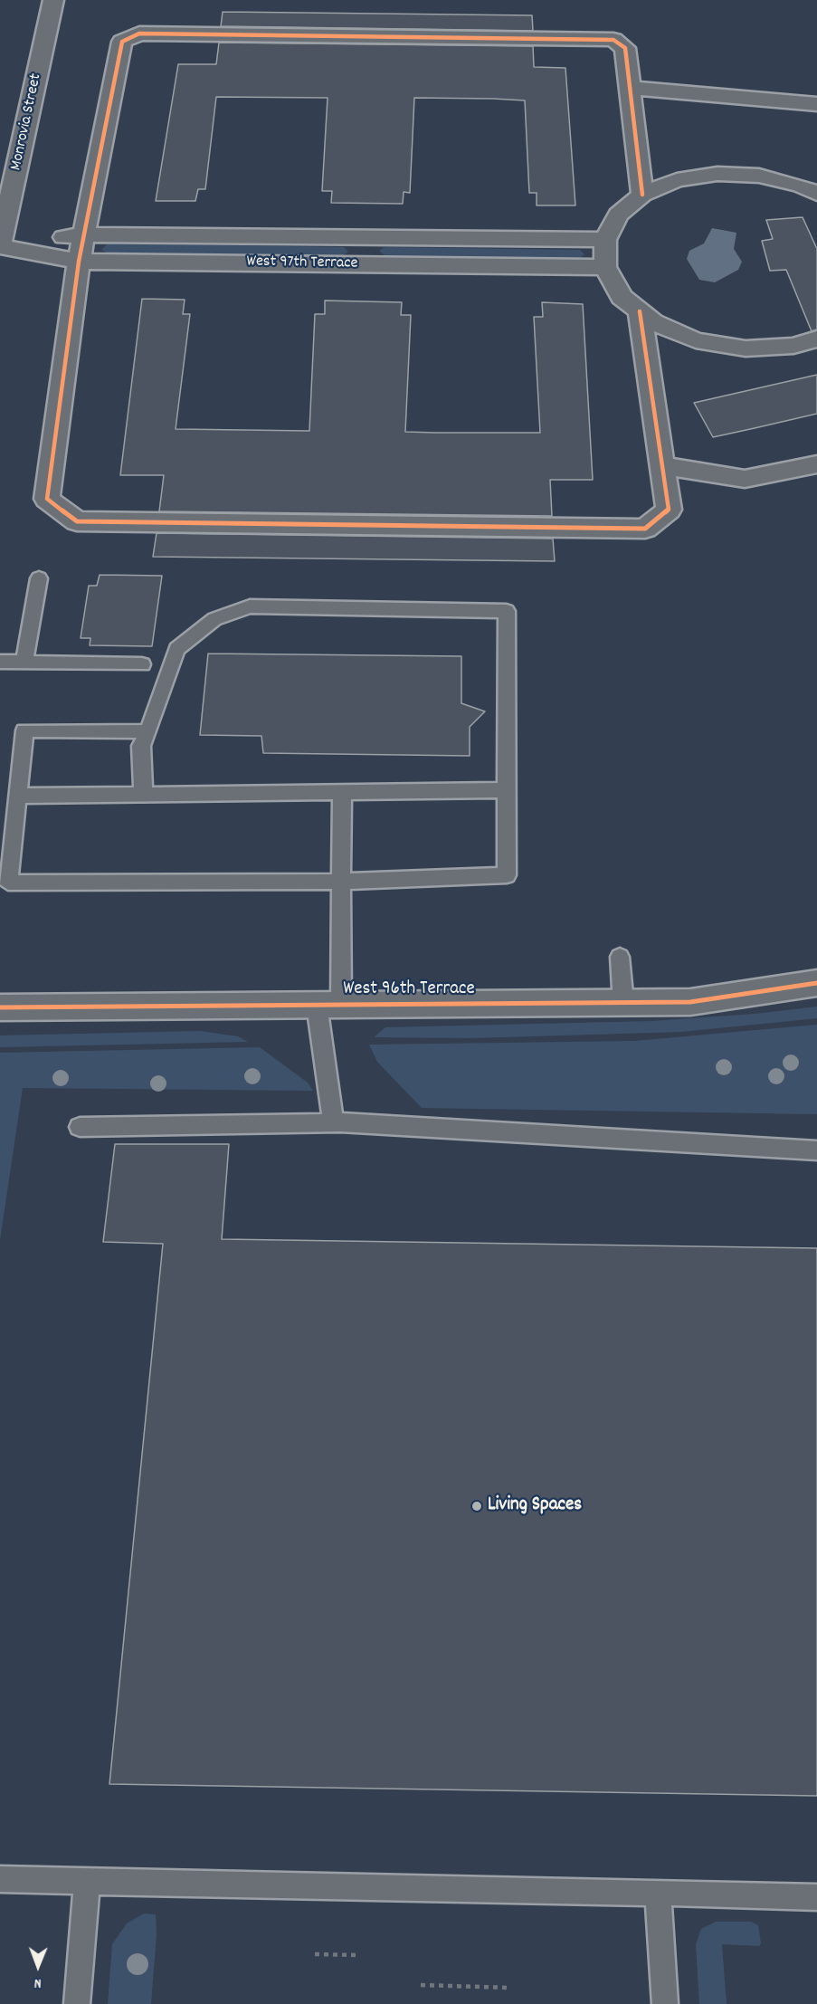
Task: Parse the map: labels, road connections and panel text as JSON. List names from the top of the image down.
{
  "streets": {
    "street": ["Monrovia Street", "West 97th Terrace", "West 96th Terrace"]
  },
  "crossings": [
    ["Monrovia Street", "West 97th Terrace"]
  ],
  "places": ["Living Spaces"],
  "north": "bottom"
}
